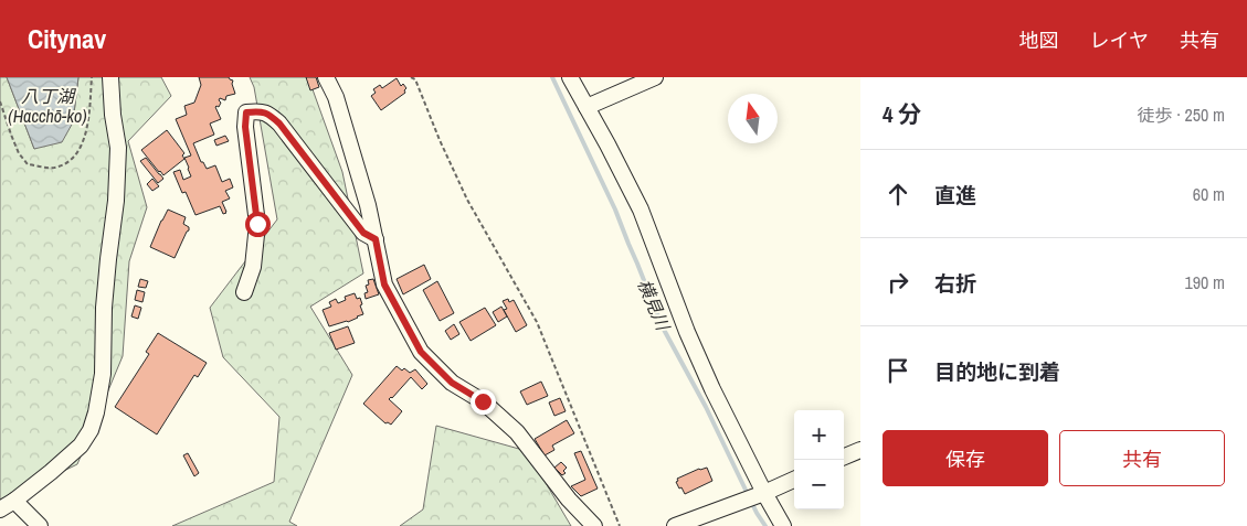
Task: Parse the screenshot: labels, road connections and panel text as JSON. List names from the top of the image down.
{
  "water": ["八丁湖 (Hacchō-ko)", "横見川"],
  "north": "top",
  "page": {
    "header": "Citynav",
    "nav": ["地図", "レイヤ", "共有"],
    "heading": ["4 分", "徒歩 · 250 m"],
    "list": [
      ["直進", "60 m"],
      ["右折", "190 m"],
      "目的地に到着"
    ],
    "map_buttons": ["+", "−"],
    "buttons": ["保存", "共有"]
  }
}
